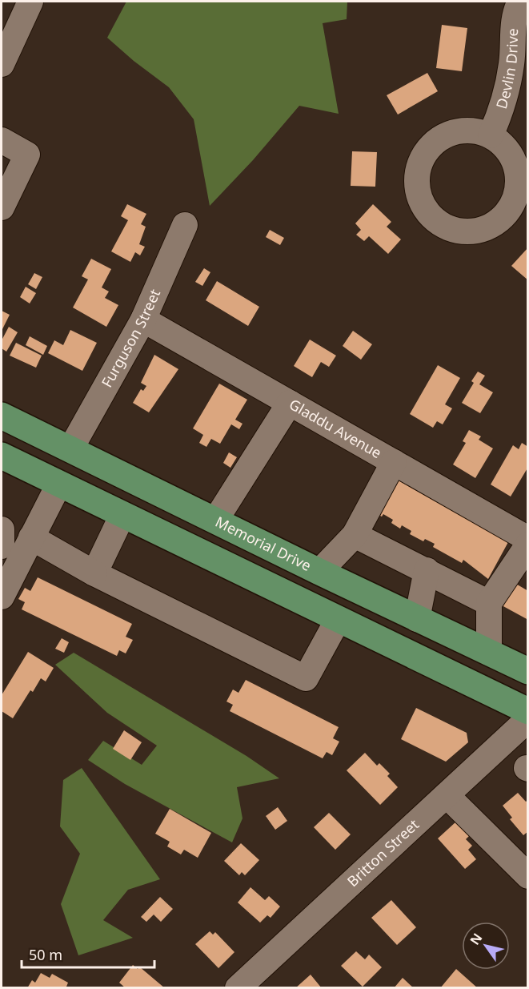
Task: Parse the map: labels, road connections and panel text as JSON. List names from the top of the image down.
{
  "streets": {
    "main road": ["Memorial Drive"],
    "street": [
      "Devlin Drive",
      "Furguson Street",
      "Gladdu Avenue",
      "Britton Street"
    ]
  },
  "crossings": [
    ["Furguson Street", "Gladdu Avenue"],
    ["Furguson Street", "Memorial Drive"]
  ],
  "scale_bar": "50 m",
  "north": "top left"
}
